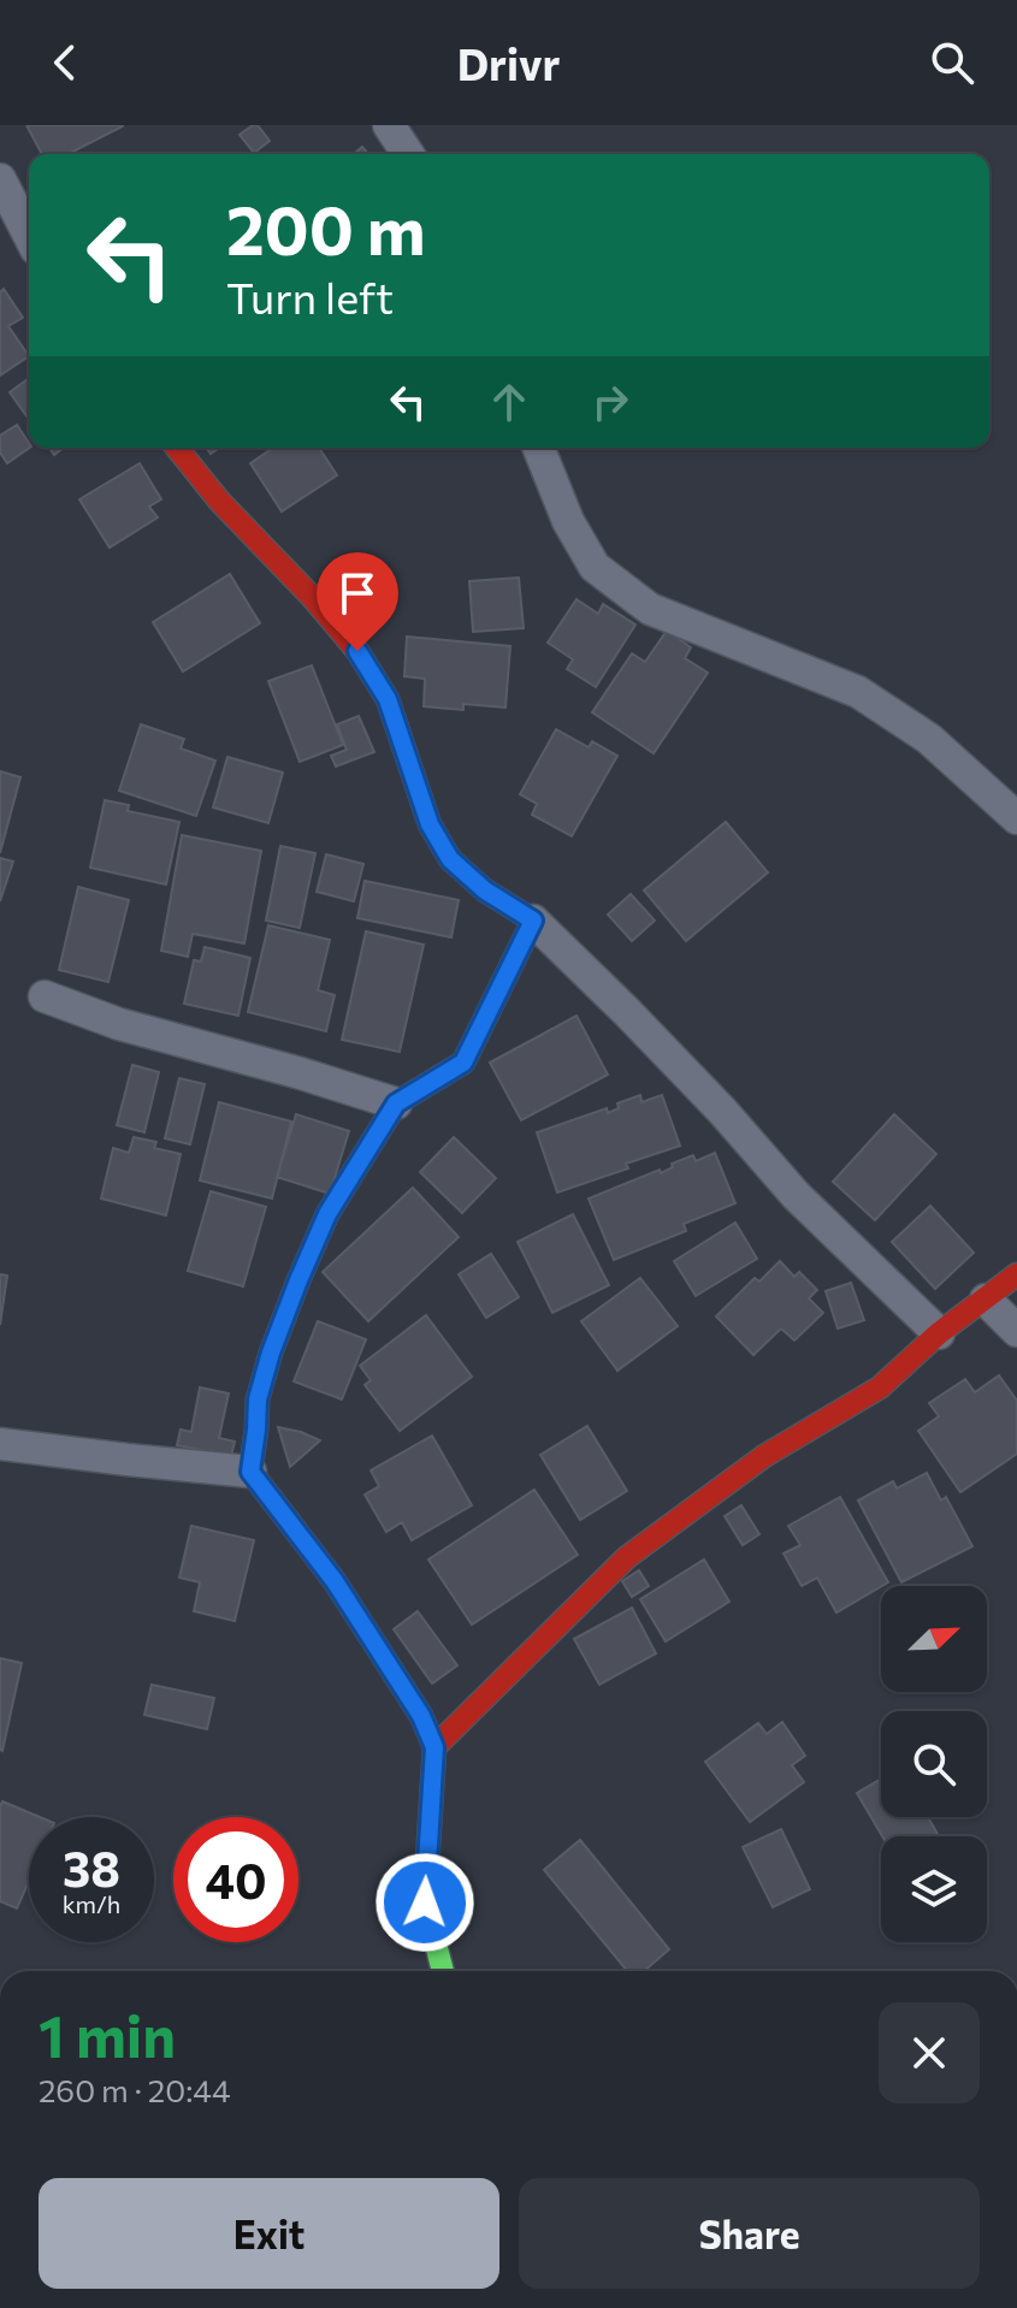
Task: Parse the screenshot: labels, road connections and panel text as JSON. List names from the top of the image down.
{
  "north": "top right",
  "page": {
    "header": "Drivr",
    "turn": ["200 m", "Turn left"],
    "speed": "38 km/h",
    "limit": "40",
    "heading": ["1 min", "260 m · 20:44"],
    "buttons": ["Exit", "Share"]
  }
}
